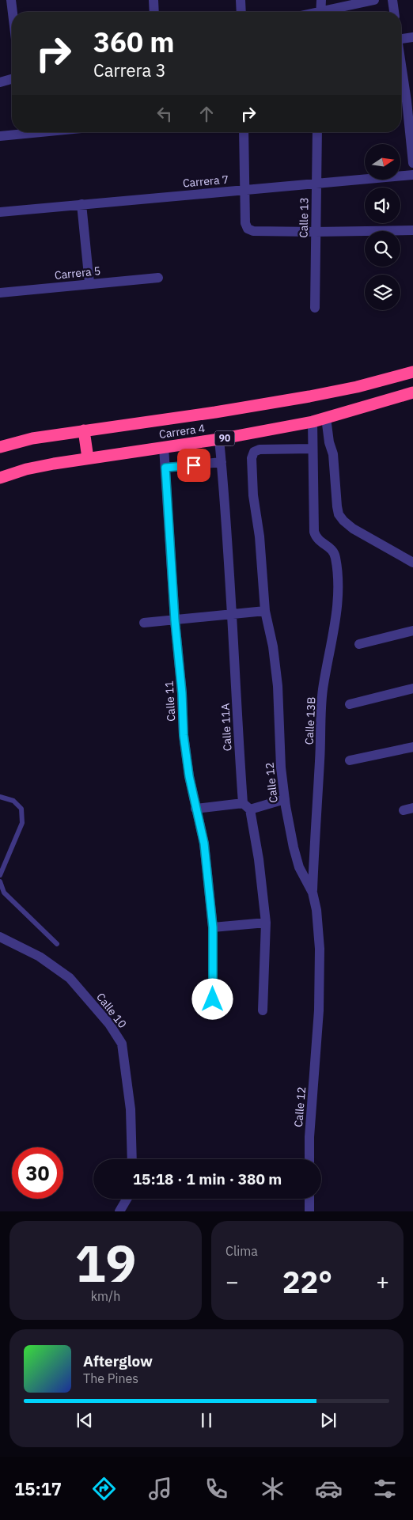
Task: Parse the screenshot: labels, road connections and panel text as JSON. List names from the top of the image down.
{
  "streets": {
    "highway": ["Carrera 4", "90"],
    "street": [
      "Carrera 7",
      "Calle 13",
      "Carrera 5",
      "Calle 11",
      "Calle 13B",
      "Calle 11A",
      "Calle 12",
      "Calle 10"
    ]
  },
  "crossings": [
    ["Carrera 7", "Calle 13"],
    ["Carrera 4", "Calle 11"],
    ["Carrera 4", "Calle 11A"],
    ["Calle 13B", "Calle 12"]
  ],
  "north": "right",
  "page": {
    "turn": ["360 m", "Carrera 3"],
    "limit": "30",
    "trip": "15:18 · 1 min · 380 m",
    "tile": [
      ["19", "km/h"],
      "Clima"
    ],
    "heat": ["−", "22°", "+"],
    "song": ["Afterglow", "The Pines"],
    "tabs": "15:17"
  }
}
